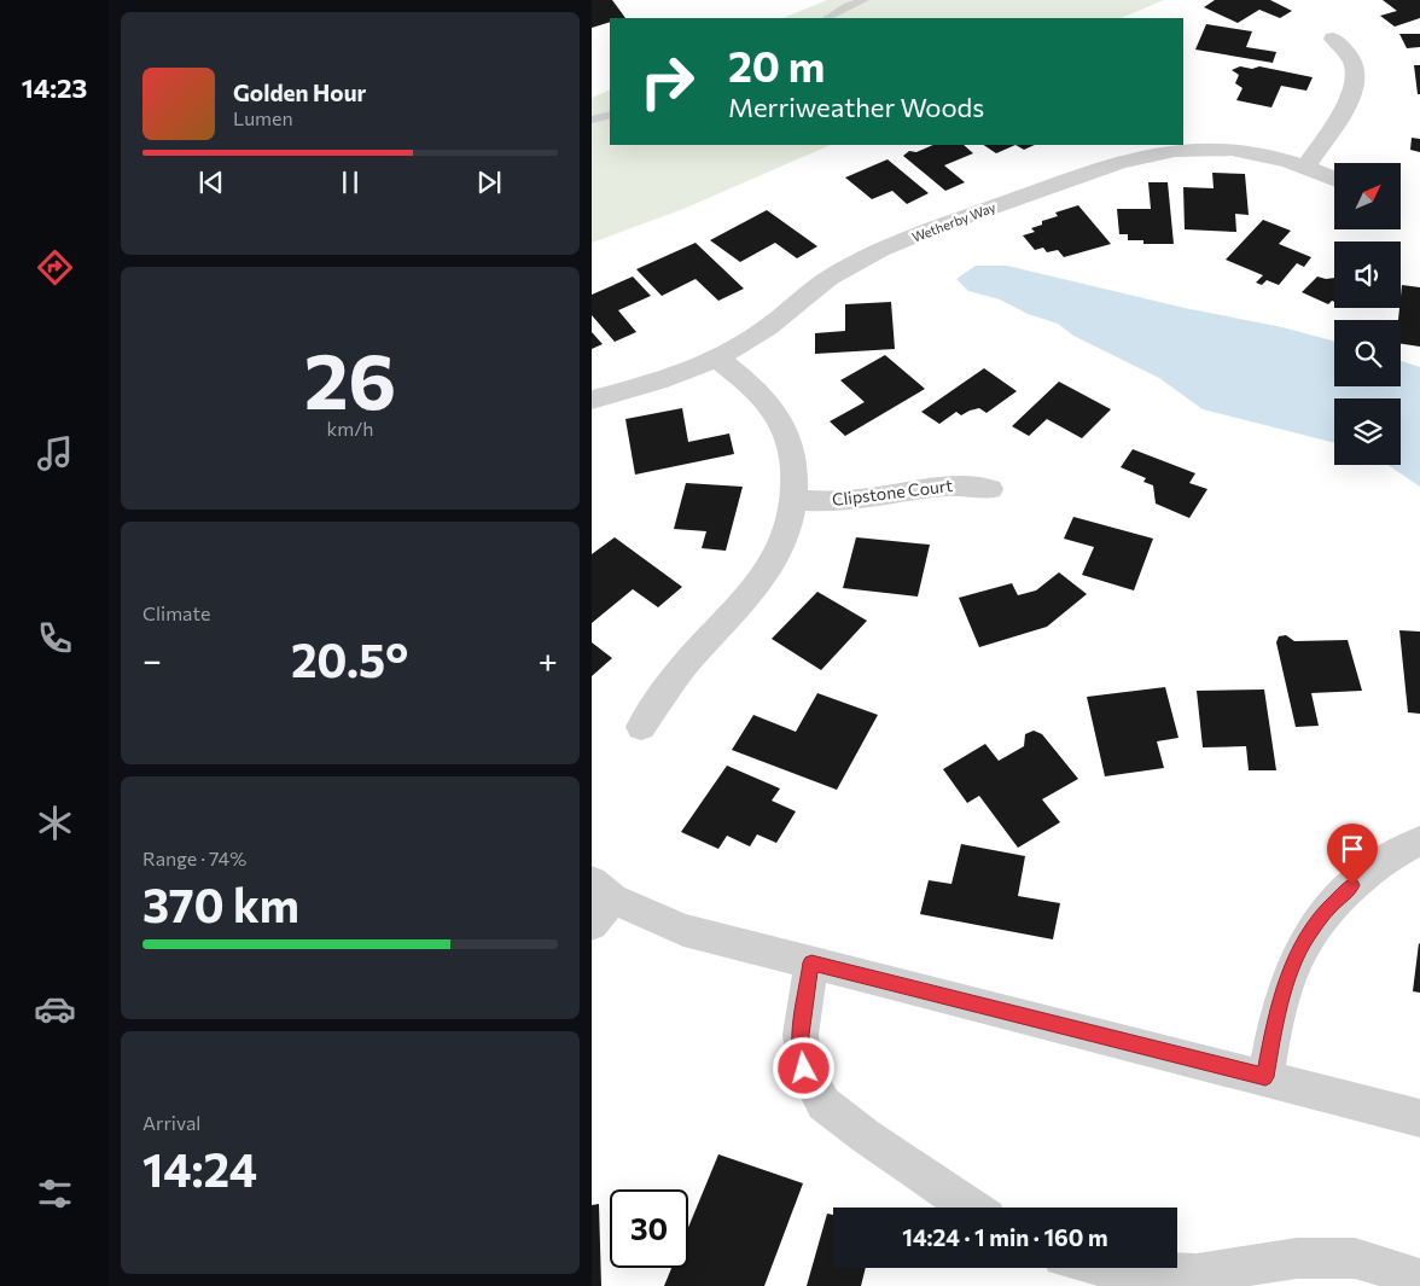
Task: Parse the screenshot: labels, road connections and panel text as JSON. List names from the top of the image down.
{
  "streets": {
    "street": ["Wetherby Way", "Clipstone Court"]
  },
  "north": "top right",
  "page": {
    "tabs": "14:23",
    "turn": ["20 m", "Merriweather Woods"],
    "song": ["Golden Hour", "Lumen"],
    "tile": [
      ["26", "km/h"],
      "Climate",
      ["Range · 74%", "370 km"],
      ["Arrival", "14:24"]
    ],
    "heat": ["−", "20.5°", "+"],
    "limit": "30",
    "trip": "14:24 · 1 min · 160 m"
  }
}
